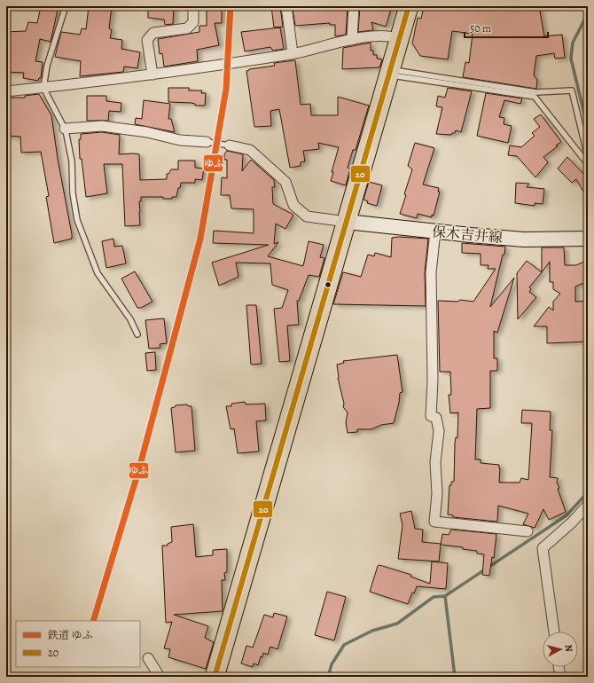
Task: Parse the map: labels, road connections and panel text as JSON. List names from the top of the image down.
{
  "streets": {
    "main road": ["保木吉井線"]
  },
  "lines": ["rail line ゆふ", "transit line 20"],
  "legend": ["鉄道 ゆふ", "20"],
  "scale_bar": "50 m",
  "north": "right"
}
